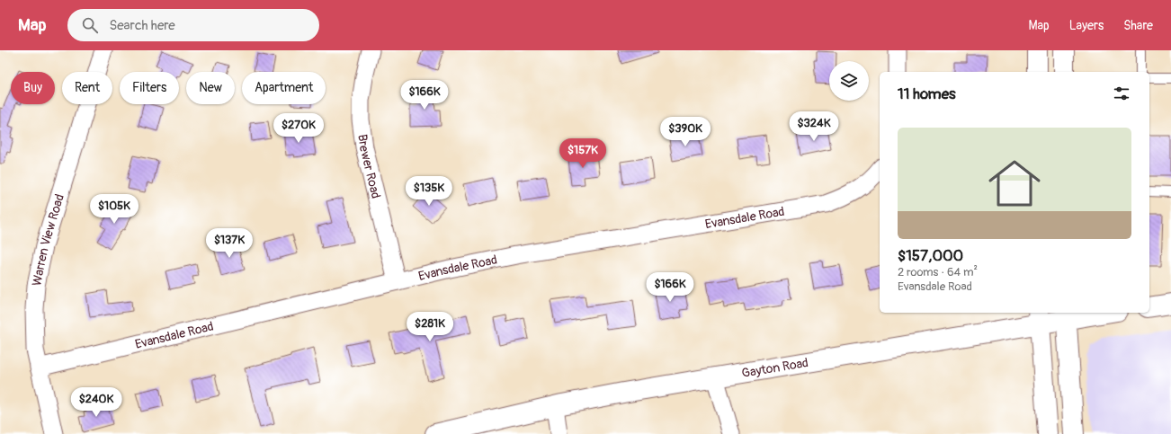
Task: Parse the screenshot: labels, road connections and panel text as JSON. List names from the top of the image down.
{
  "streets": {
    "street": [
      "Brewer Road",
      "Evansdale Road",
      "Warren View Road",
      "Gayton Road"
    ]
  },
  "crossings": [
    ["Brewer Road", "Evansdale Road"],
    ["Evansdale Road", "Warren View Road"]
  ],
  "page": {
    "header": "Map",
    "search": "Search here",
    "nav": ["Map", "Layers", "Share"],
    "chip": [
      "Buy",
      "Rent",
      "Filters",
      "New",
      "Apartment"
    ],
    "heading": "11 homes",
    "price": [
      "$166K",
      "$324K",
      "$270K",
      "$390K",
      "$157K",
      "$135K",
      "$105K",
      "$137K",
      "$166K",
      "$281K",
      "$240K"
    ],
    "list": [
      {
        "name": "$157,000",
        "note": "2 rooms · 64 m² · Evansdale Road"
      }
    ]
  }
}
